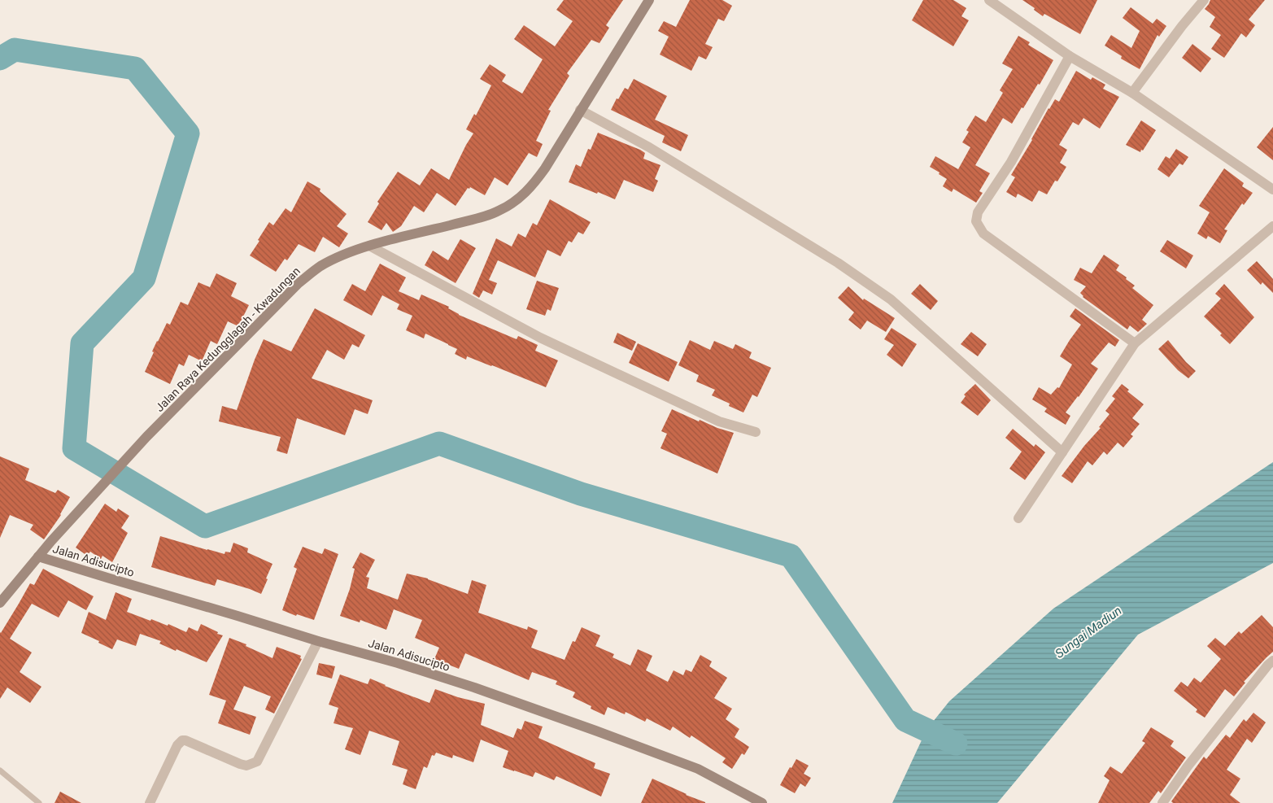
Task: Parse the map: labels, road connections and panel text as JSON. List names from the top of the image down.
{
  "streets": {
    "main road": ["Jalan Raya Kedungglagah - Kwadungan", "Jalan Adisucipto"]
  },
  "crossings": [
    ["Jalan Raya Kedungglagah - Kwadungan", "Jalan Adisucipto"]
  ],
  "water": ["Sungai Madiun"]
}
